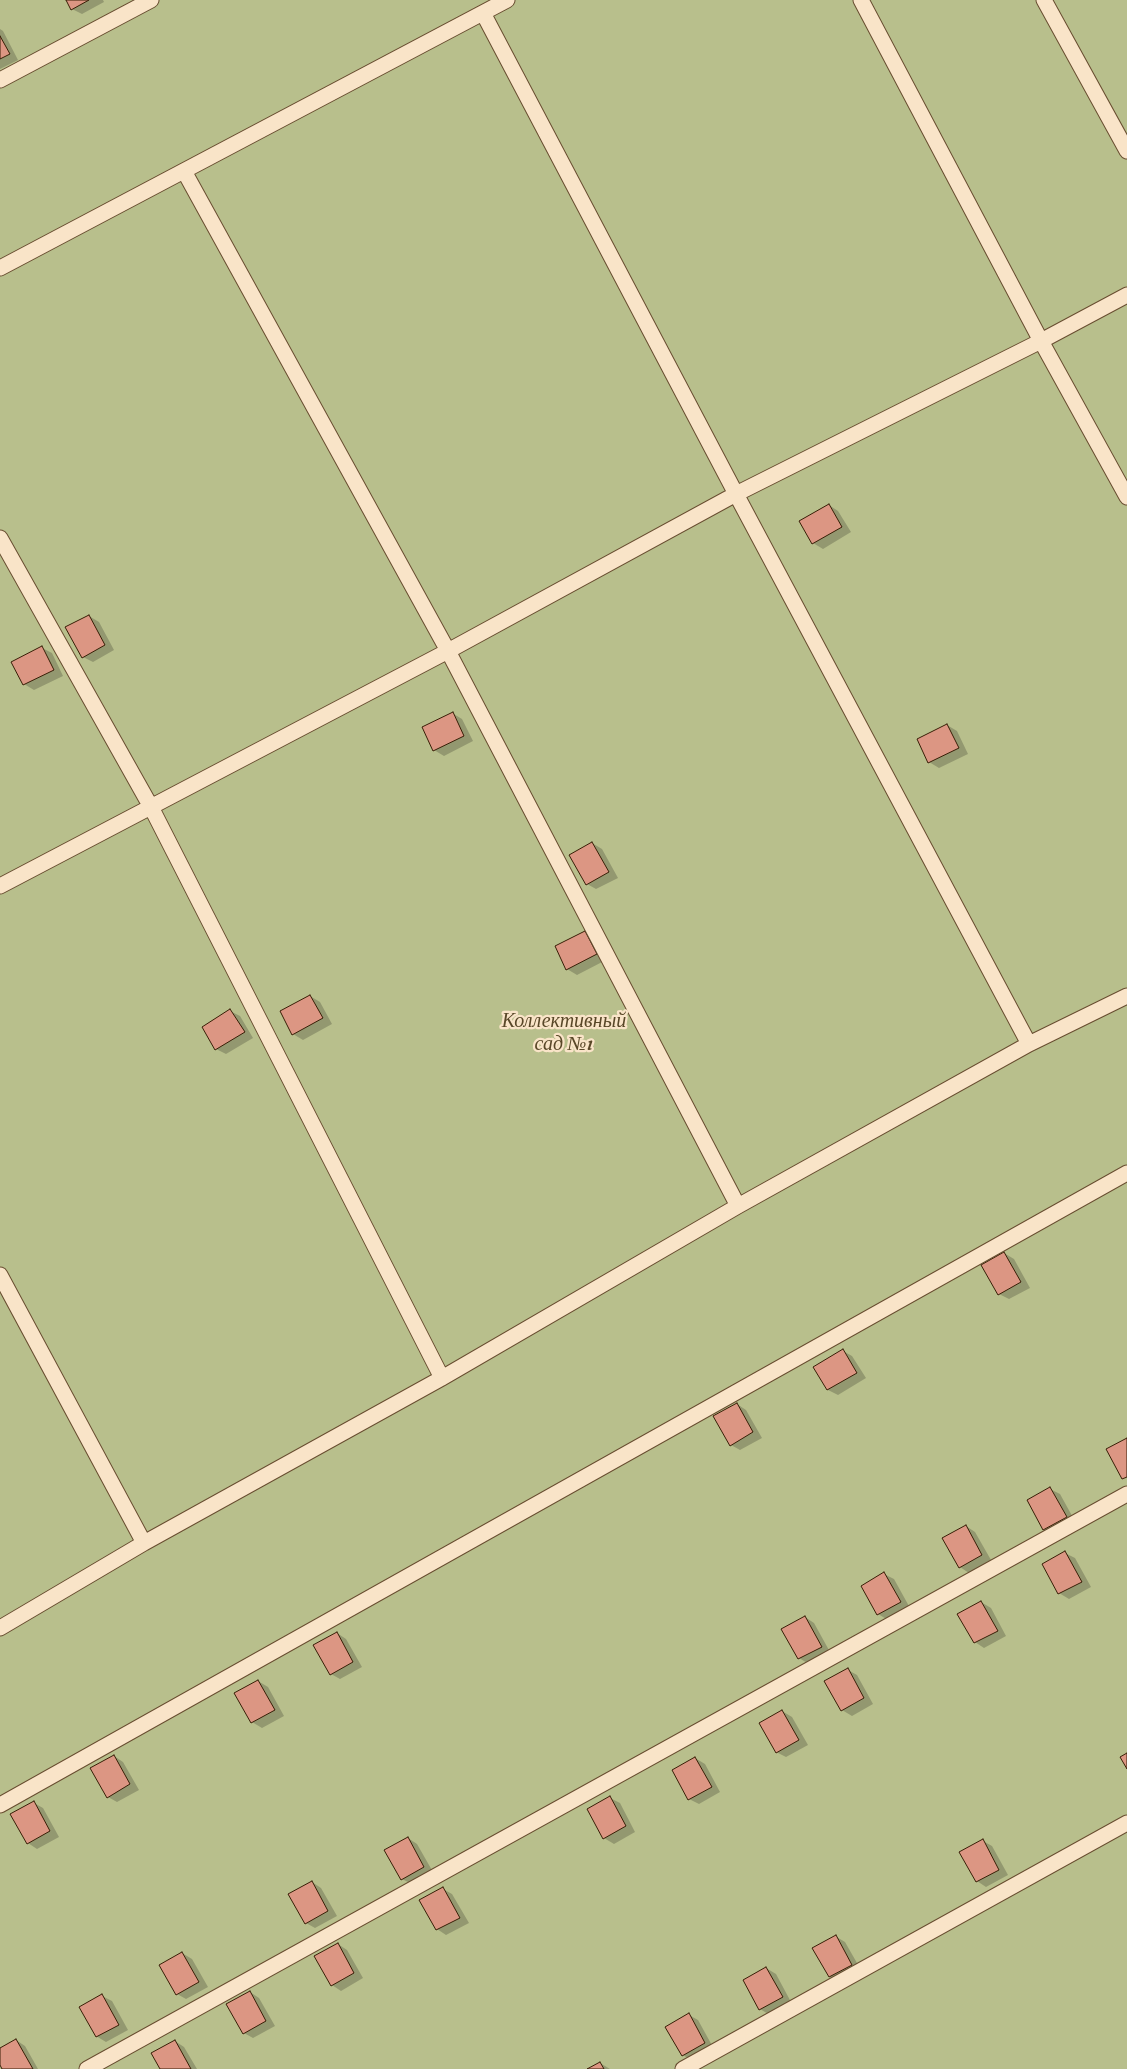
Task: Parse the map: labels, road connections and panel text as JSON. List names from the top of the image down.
{
  "parks": ["Коллективный сад №1"]
}
